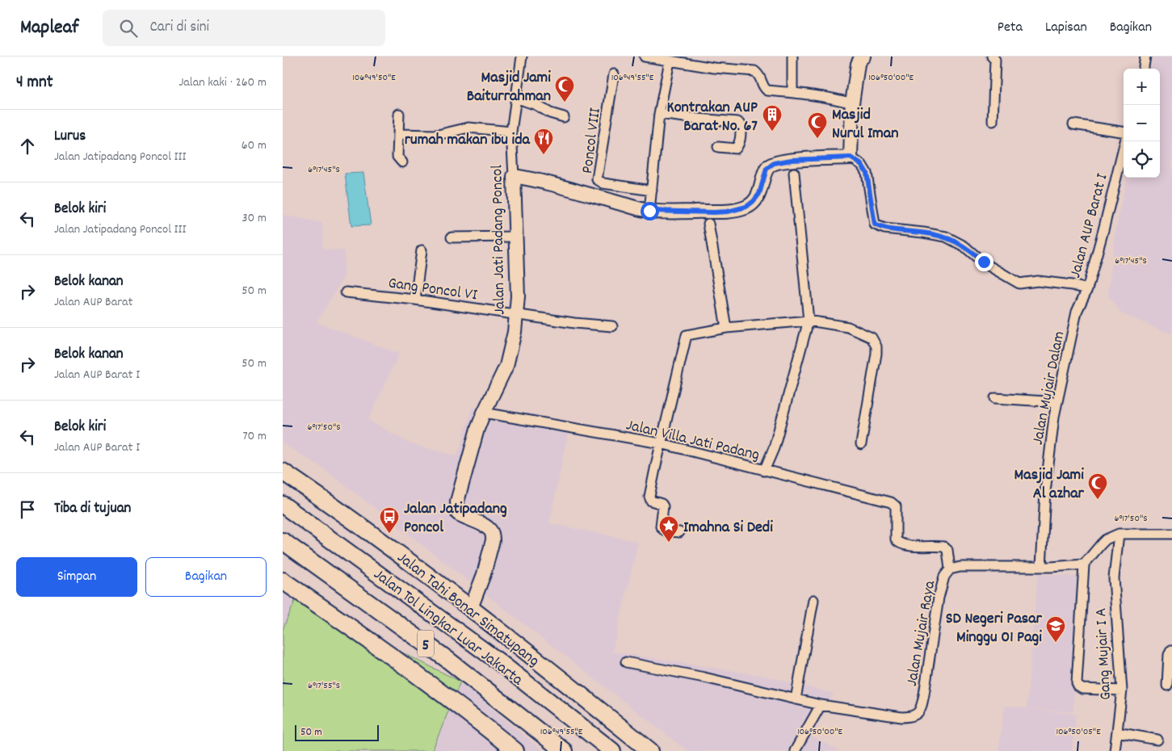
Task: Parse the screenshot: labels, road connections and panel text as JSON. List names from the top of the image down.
{
  "streets": {
    "highway": ["Jalan Tahi Bonar Simatupang", "Jalan Tol Lingkar Luar Jakarta", "5"],
    "street": [
      "Poncol VIII",
      "Jalan AUP Barat I",
      "Jalan Jati Padang Poncol",
      "Gang Poncol VI",
      "Jalan Mujair Dalam",
      "Jalan Villa Jati Padang",
      "Jalan Mujair Raya",
      "Gang Mujair I A"
    ]
  },
  "crossings": [
    ["Jalan AUP Barat I", "Jalan Mujair Dalam"],
    ["Jalan Jati Padang Poncol", "Gang Poncol VI"],
    ["Jalan Jati Padang Poncol", "Jalan Villa Jati Padang"],
    ["Jalan Jati Padang Poncol", "Jalan Tahi Bonar Simatupang"],
    ["Jalan Mujair Dalam", "Jalan Mujair Raya"]
  ],
  "places": {
    "mosque": ["Masjid Jami Baiturrahman", "Masjid Nurul Iman", "Masjid Jami Al azhar"],
    "building": ["Kontrakan AUP Barat No. 67"],
    "restaurant": ["rumah makan ibu ida"],
    "bus stop": ["Jalan Jatipadang Poncol"],
    "place": ["Imahna Si Dedi"],
    "school or university": ["SD Negeri Pasar Minggu 01 Pagi"]
  },
  "scale_bar": "50 m",
  "page": {
    "header": "Mapleaf",
    "search": "Cari di sini",
    "nav": ["Peta", "Lapisan", "Bagikan"],
    "heading": ["4 mnt", "Jalan kaki · 260 m"],
    "map_buttons": ["+", "−"],
    "list": [
      ["Lurus", "Jalan Jatipadang Poncol III", "60 m"],
      ["Belok kiri", "Jalan Jatipadang Poncol III", "30 m"],
      ["Belok kanan", "Jalan AUP Barat", "50 m"],
      ["Belok kanan", "Jalan AUP Barat I", "50 m"],
      ["Belok kiri", "Jalan AUP Barat I", "70 m"],
      "Tiba di tujuan"
    ],
    "buttons": ["Simpan", "Bagikan"],
    "scale": "50 m"
  },
  "coordinates": [
    "106°49'50\"E",
    "106°49'55\"E",
    "106°50'00\"E",
    "6°17'45\"S",
    "6°17'50\"S",
    "6°17'55\"S",
    "106°50'05\"E"
  ]
}
